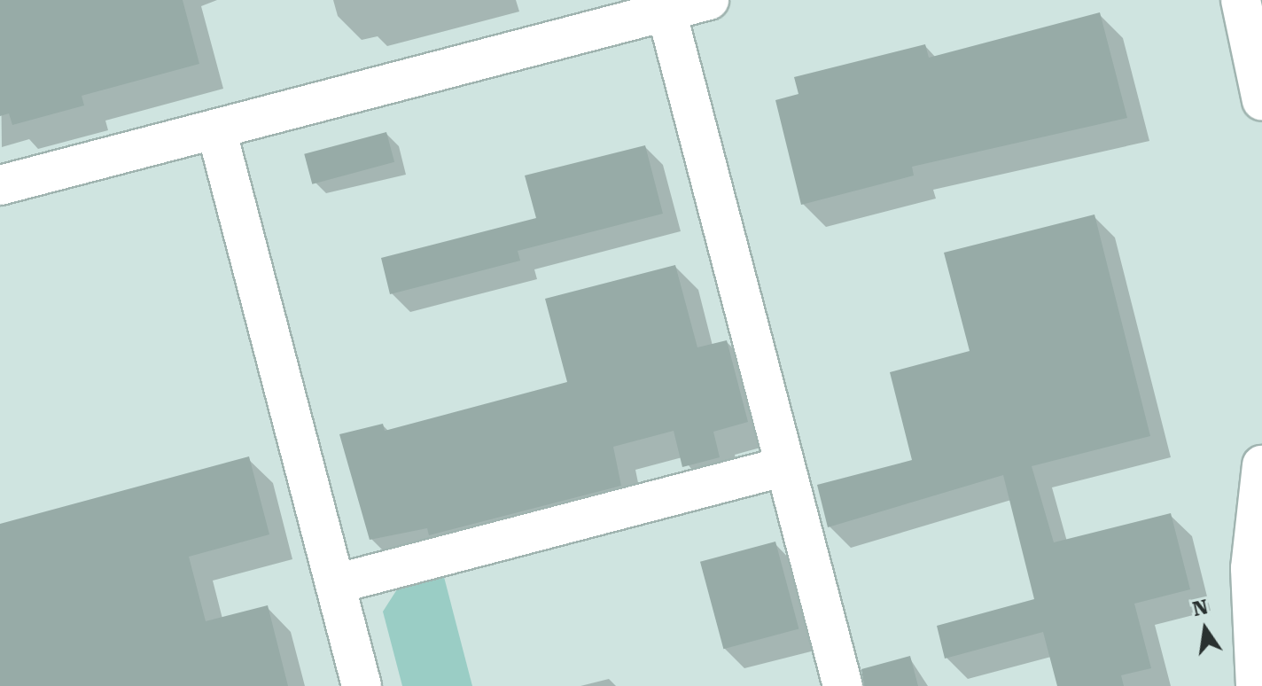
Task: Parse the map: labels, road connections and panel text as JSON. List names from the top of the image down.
{
  "north": "top"
}
